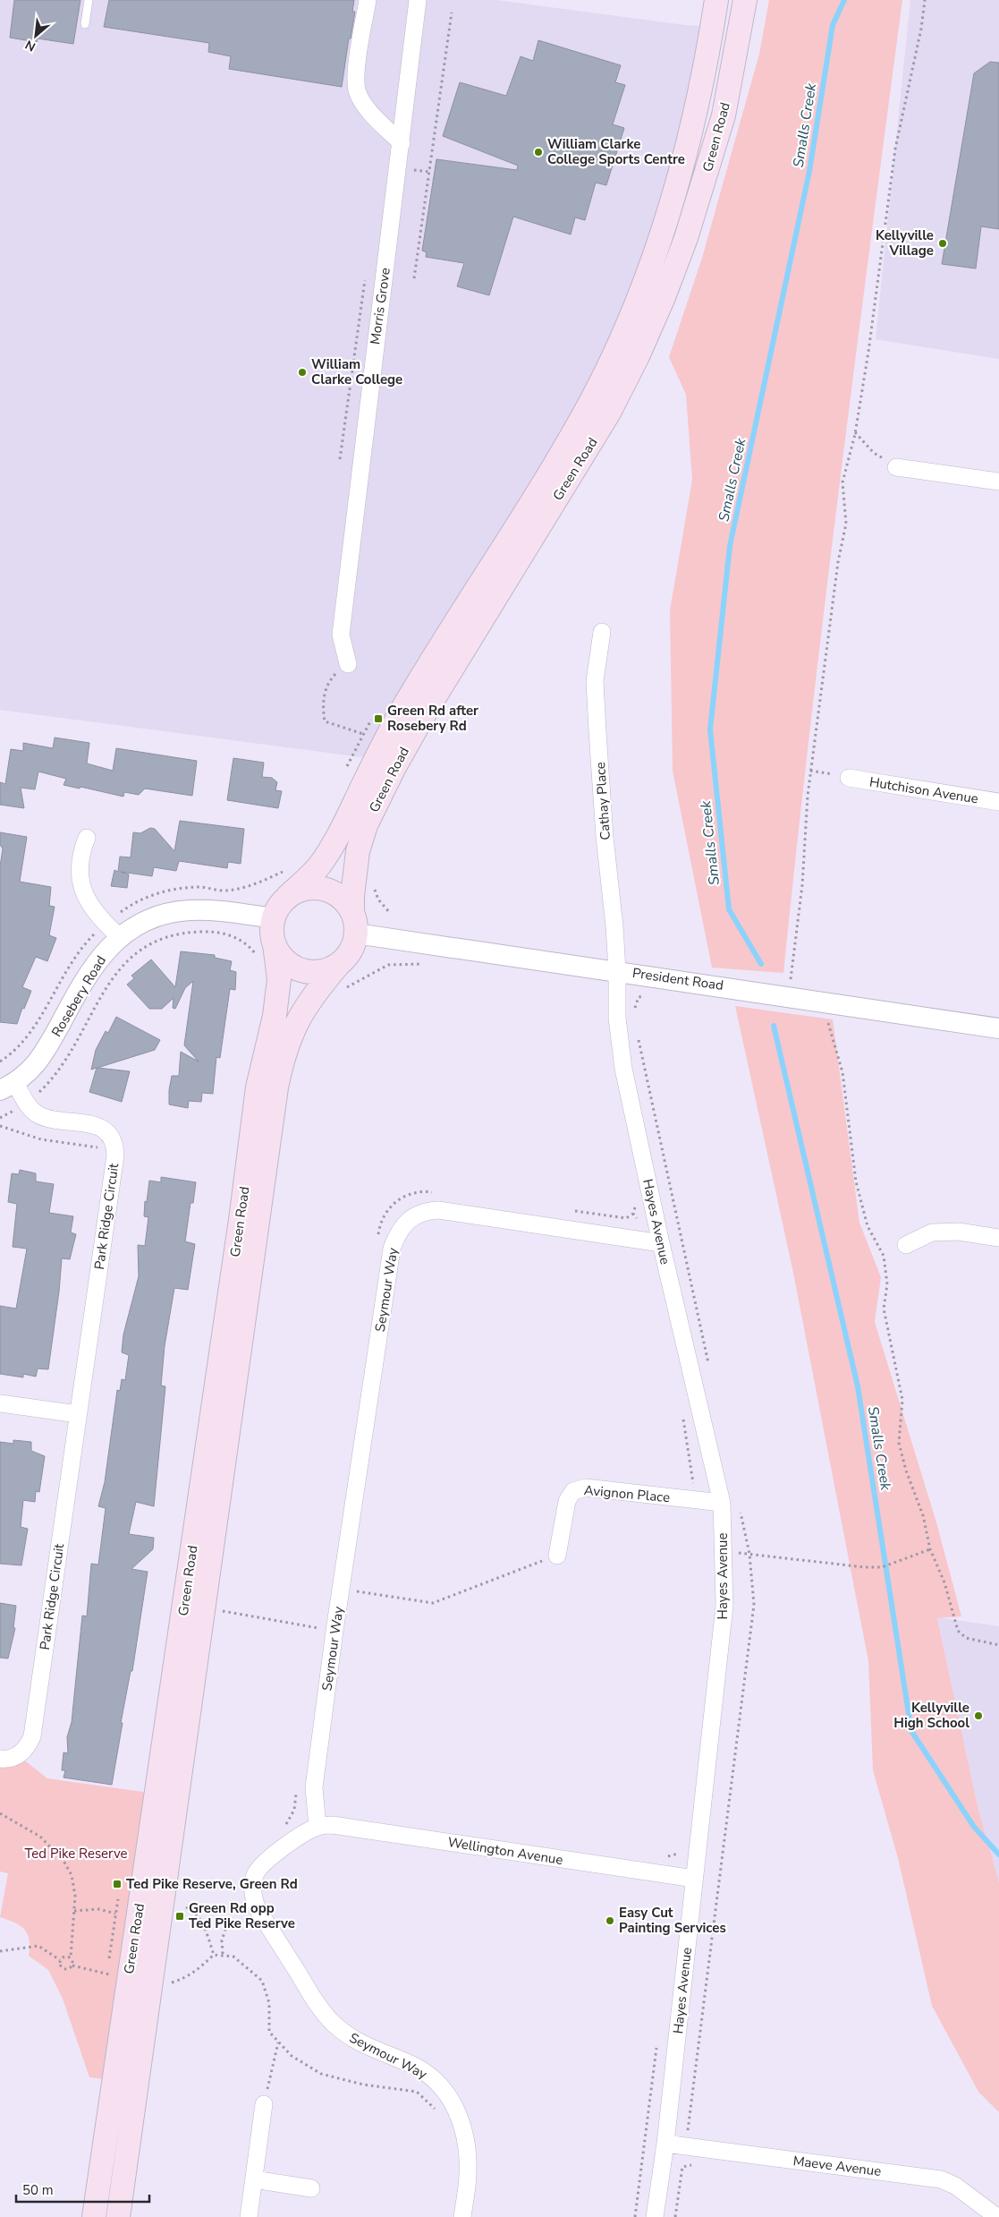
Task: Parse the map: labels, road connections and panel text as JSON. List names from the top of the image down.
{
  "streets": {
    "main road": ["Green Road"],
    "street": [
      "Morris Grove",
      "Hutchison Avenue",
      "Cathay Place",
      "President Road",
      "Rosebery Road",
      "Park Ridge Circuit",
      "Hayes Avenue",
      "Seymour Way",
      "Avignon Place",
      "Wellington Avenue",
      "Maeve Avenue"
    ]
  },
  "crossings": [
    ["Green Road", "President Road"],
    ["Green Road", "Rosebery Road"],
    ["Cathay Place", "President Road"],
    ["Cathay Place", "Hayes Avenue"],
    ["President Road", "Rosebery Road"],
    ["President Road", "Hayes Avenue"],
    ["Hayes Avenue", "Seymour Way"],
    ["Hayes Avenue", "Avignon Place"],
    ["Hayes Avenue", "Wellington Avenue"],
    ["Hayes Avenue", "Maeve Avenue"],
    ["Seymour Way", "Wellington Avenue"]
  ],
  "water": ["Smalls Creek"],
  "parks": ["Ted Pike Reserve"],
  "places": {
    "other": [
      "William Clarke College Sports Centre",
      "Kellyville Village",
      "William Clarke College",
      "Kellyville High School",
      "Easy Cut Painting Services"
    ],
    "transit": ["Green Rd after Rosebery Rd", "Ted Pike Reserve, Green Rd", "Green Rd opp Ted Pike Reserve"]
  },
  "scale_bar": "50 m",
  "north": "bottom left"
}
